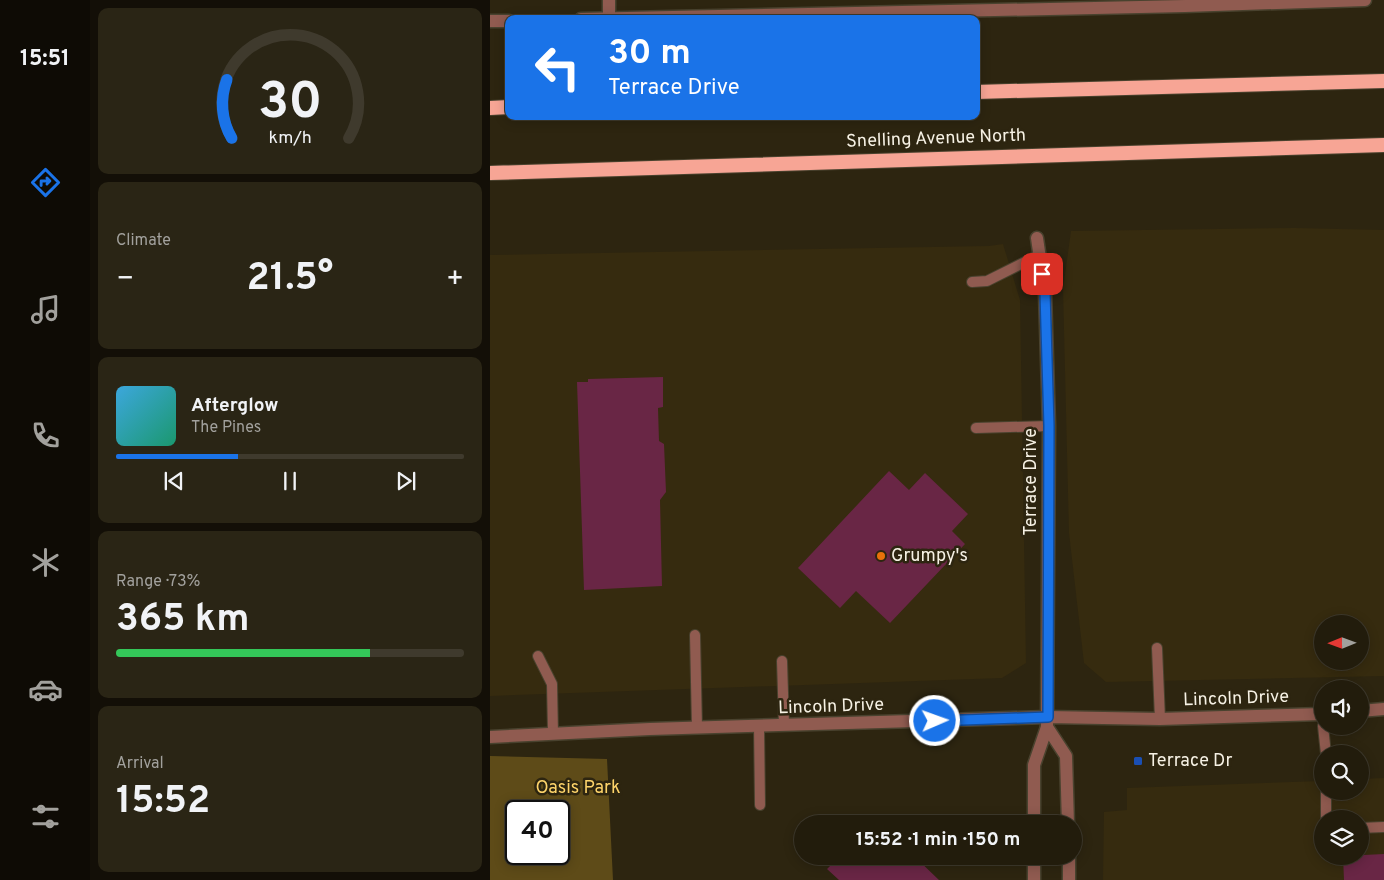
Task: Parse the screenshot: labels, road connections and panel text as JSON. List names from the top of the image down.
{
  "streets": {
    "highway": ["Snelling Avenue North"],
    "street": ["Terrace Drive", "Lincoln Drive"]
  },
  "crossings": [
    ["Terrace Drive", "Lincoln Drive"]
  ],
  "parks": ["Oasis Park"],
  "places": {
    "other": ["Grumpy's"],
    "transit": ["Terrace Dr"]
  },
  "north": "left",
  "page": {
    "tabs": "15:51",
    "turn": ["30 m", "Terrace Drive"],
    "tile": [
      "Climate",
      ["Range · 73%", "365 km"],
      ["Arrival", "15:52"]
    ],
    "heat": ["−", "21.5°", "+"],
    "song": ["Afterglow", "The Pines"],
    "limit": "40",
    "trip": "15:52 · 1 min · 150 m",
    "gauge": ["30", "km/h"]
  }
}
